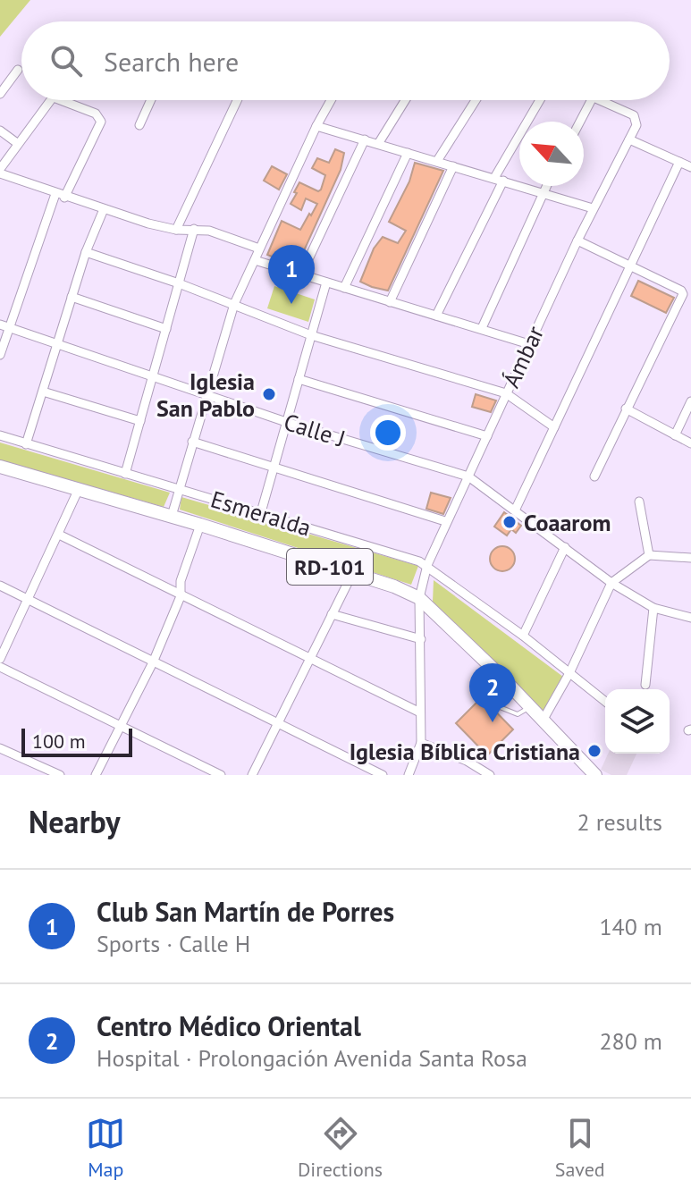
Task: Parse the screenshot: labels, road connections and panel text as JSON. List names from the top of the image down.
{
  "streets": {
    "main road": ["RD-101"],
    "street": ["Ámbar", "Calle J", "Esmeralda"]
  },
  "crossings": [
    ["Ámbar", "Calle J"],
    ["Ámbar", "Esmeralda"],
    ["Ámbar", "RD-101"]
  ],
  "places": ["Iglesia San Pablo", "Coaarom", "Iglesia Bíblica Cristiana"],
  "scale_bar": "100 m",
  "north": "top left",
  "page": {
    "search": "Search here",
    "pins": ["1", "2"],
    "scale": "100 m",
    "heading": ["Nearby", "2 results"],
    "list": [
      {
        "mark": "1",
        "name": "Club San Martín de Porres",
        "note": "Sports · Calle H",
        "value": "140 m"
      },
      {
        "mark": "2",
        "name": "Centro Médico Oriental",
        "note": "Hospital · Prolongación Avenida Santa Rosa",
        "value": "280 m"
      }
    ],
    "nav": ["Map", "Directions", "Saved"]
  }
}
